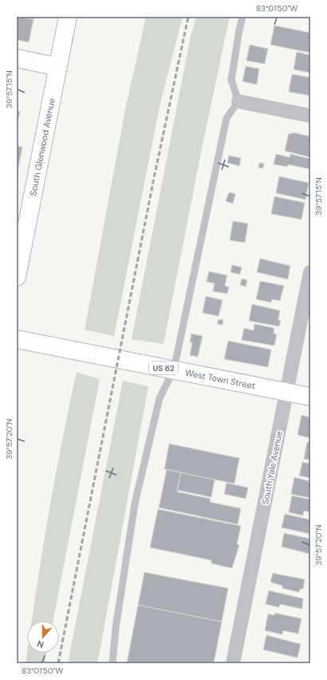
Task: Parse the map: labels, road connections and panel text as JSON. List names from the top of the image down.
{
  "streets": {
    "street": [
      "South Glenwood Avenue",
      "US 62",
      "West Town Street",
      "South Yale Avenue"
    ]
  },
  "crossings": [
    ["West Town Street", "South Yale Avenue"]
  ],
  "north": "bottom",
  "coordinates": ["83°01'50\"W", "39°57'15\"N", "39°57'20\"N"]
}
